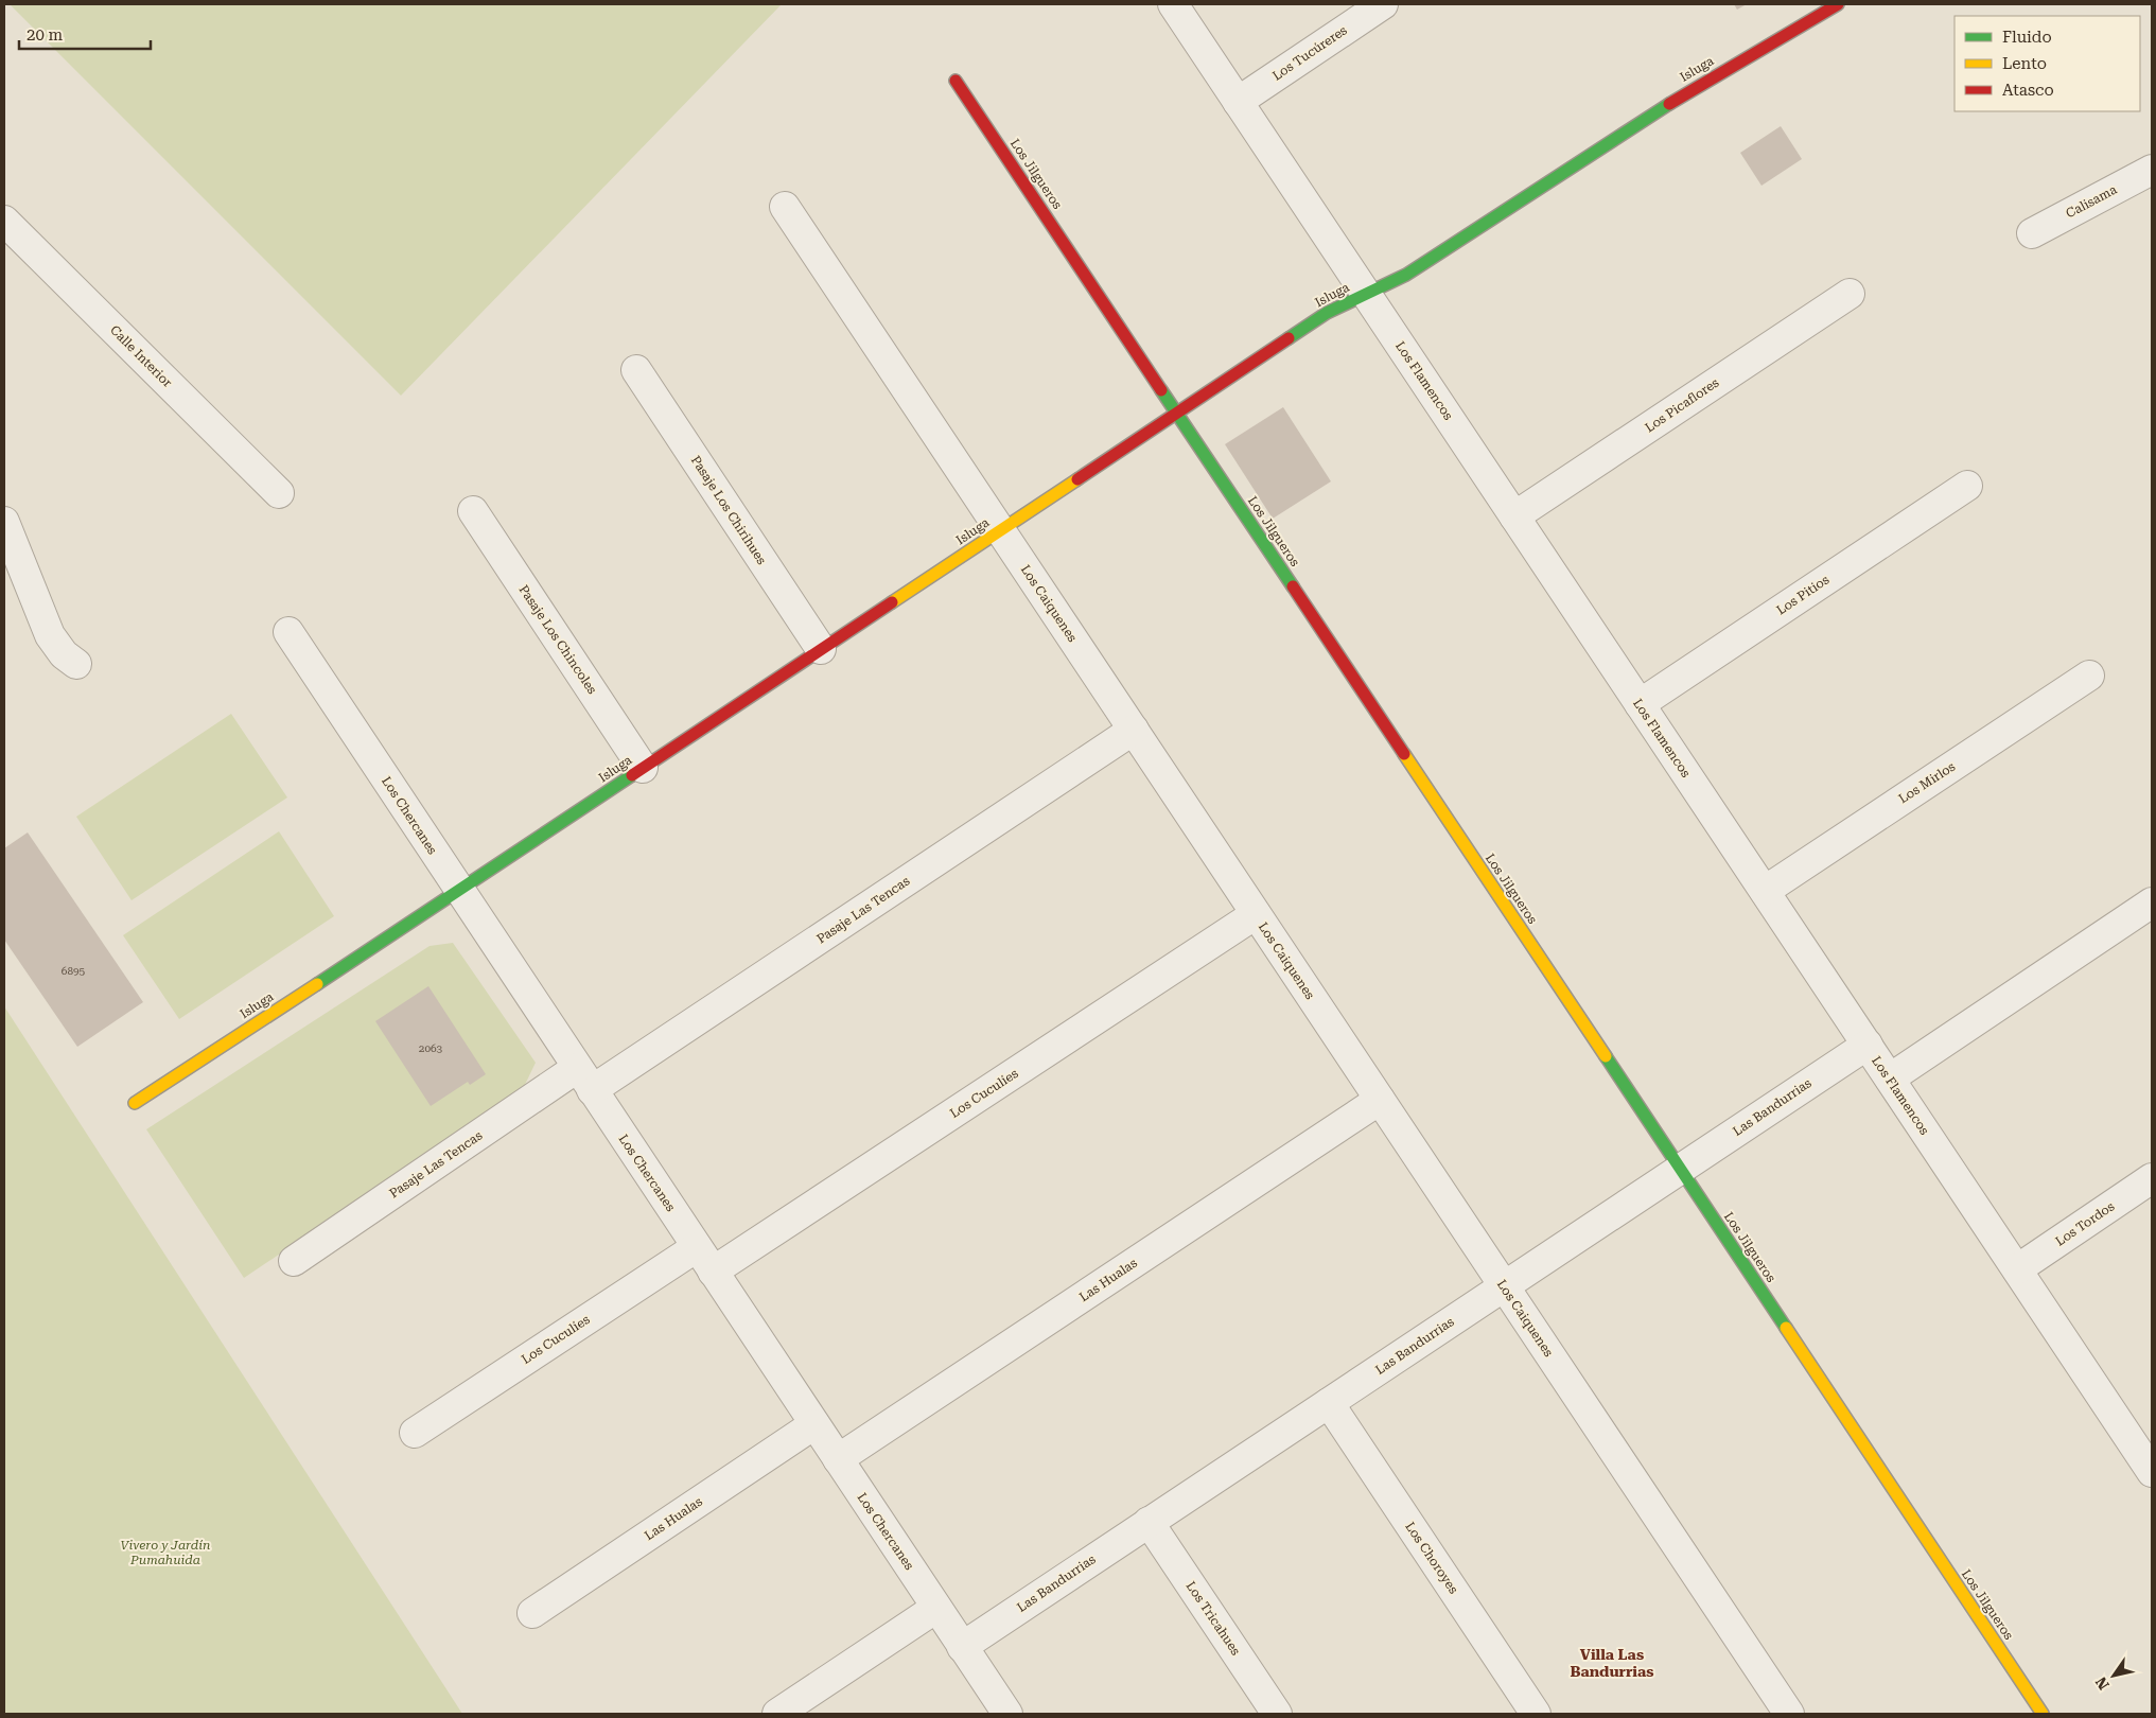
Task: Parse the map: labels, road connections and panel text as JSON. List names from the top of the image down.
{
  "streets": {
    "street": [
      "Los Tucúreres",
      "Isluga",
      "Los Jilgueros",
      "Calisama",
      "Calle Interior",
      "Los Flamencos",
      "Los Picaflores",
      "Pasaje Los Chirihues",
      "Los Pitios",
      "Los Caiquenes",
      "Pasaje Los Chincoles",
      "Los Mirlos",
      "Los Chercanes",
      "Pasaje Las Tencas",
      "Los Cuculíes",
      "Las Bandurrias",
      "Los Tordos",
      "Las Hualas",
      "Los Choroyes",
      "Los Tricahues"
    ]
  },
  "crossings": [
    ["Los Tucúreres", "Los Flamencos"],
    ["Isluga", "Los Jilgueros"],
    ["Isluga", "Los Flamencos"],
    ["Isluga", "Pasaje Los Chirihues"],
    ["Isluga", "Los Caiquenes"],
    ["Isluga", "Pasaje Los Chincoles"],
    ["Isluga", "Los Chercanes"],
    ["Los Jilgueros", "Las Bandurrias"],
    ["Los Flamencos", "Los Picaflores"],
    ["Los Flamencos", "Los Pitios"],
    ["Los Flamencos", "Los Mirlos"],
    ["Los Flamencos", "Las Bandurrias"],
    ["Los Flamencos", "Los Tordos"],
    ["Los Caiquenes", "Pasaje Las Tencas"],
    ["Los Caiquenes", "Los Cuculíes"],
    ["Los Caiquenes", "Las Bandurrias"],
    ["Los Caiquenes", "Las Hualas"],
    ["Los Chercanes", "Pasaje Las Tencas"],
    ["Los Chercanes", "Los Cuculíes"],
    ["Los Chercanes", "Las Bandurrias"],
    ["Los Chercanes", "Las Hualas"],
    ["Las Bandurrias", "Los Choroyes"],
    ["Las Bandurrias", "Los Tricahues"]
  ],
  "districts": ["Villa Las Bandurrias"],
  "parks": ["Vivero y Jardín Pumahuida"],
  "house_numbers": ["6895", "2063"],
  "legend": ["Fluido", "Lento", "Atasco"],
  "scale_bar": "20 m",
  "north": "bottom left"
}
